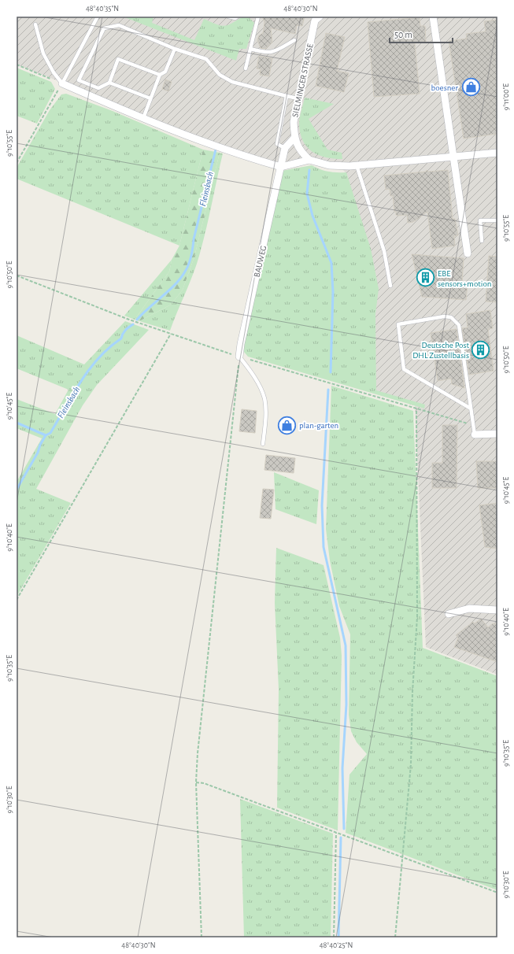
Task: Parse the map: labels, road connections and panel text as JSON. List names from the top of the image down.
{
  "streets": {
    "street": ["SIELMINGER STRASSE", "BAUWEG"]
  },
  "water": ["Fleinsbach"],
  "places": {
    "shop": ["boesner", "plan-garten"],
    "building": ["EBE sensors+motion", "Deutsche Post DHL Zustellbasis"]
  },
  "scale_bar": "50 m",
  "coordinates": [
    "48°40'35\"N",
    "48°40'30\"N",
    "9°11'00\"E",
    "9°10'55\"E",
    "9°10'50\"E",
    "9°10'45\"E",
    "9°10'40\"E",
    "9°10'35\"E",
    "9°10'30\"E",
    "48°40'25\"N"
  ]
}
